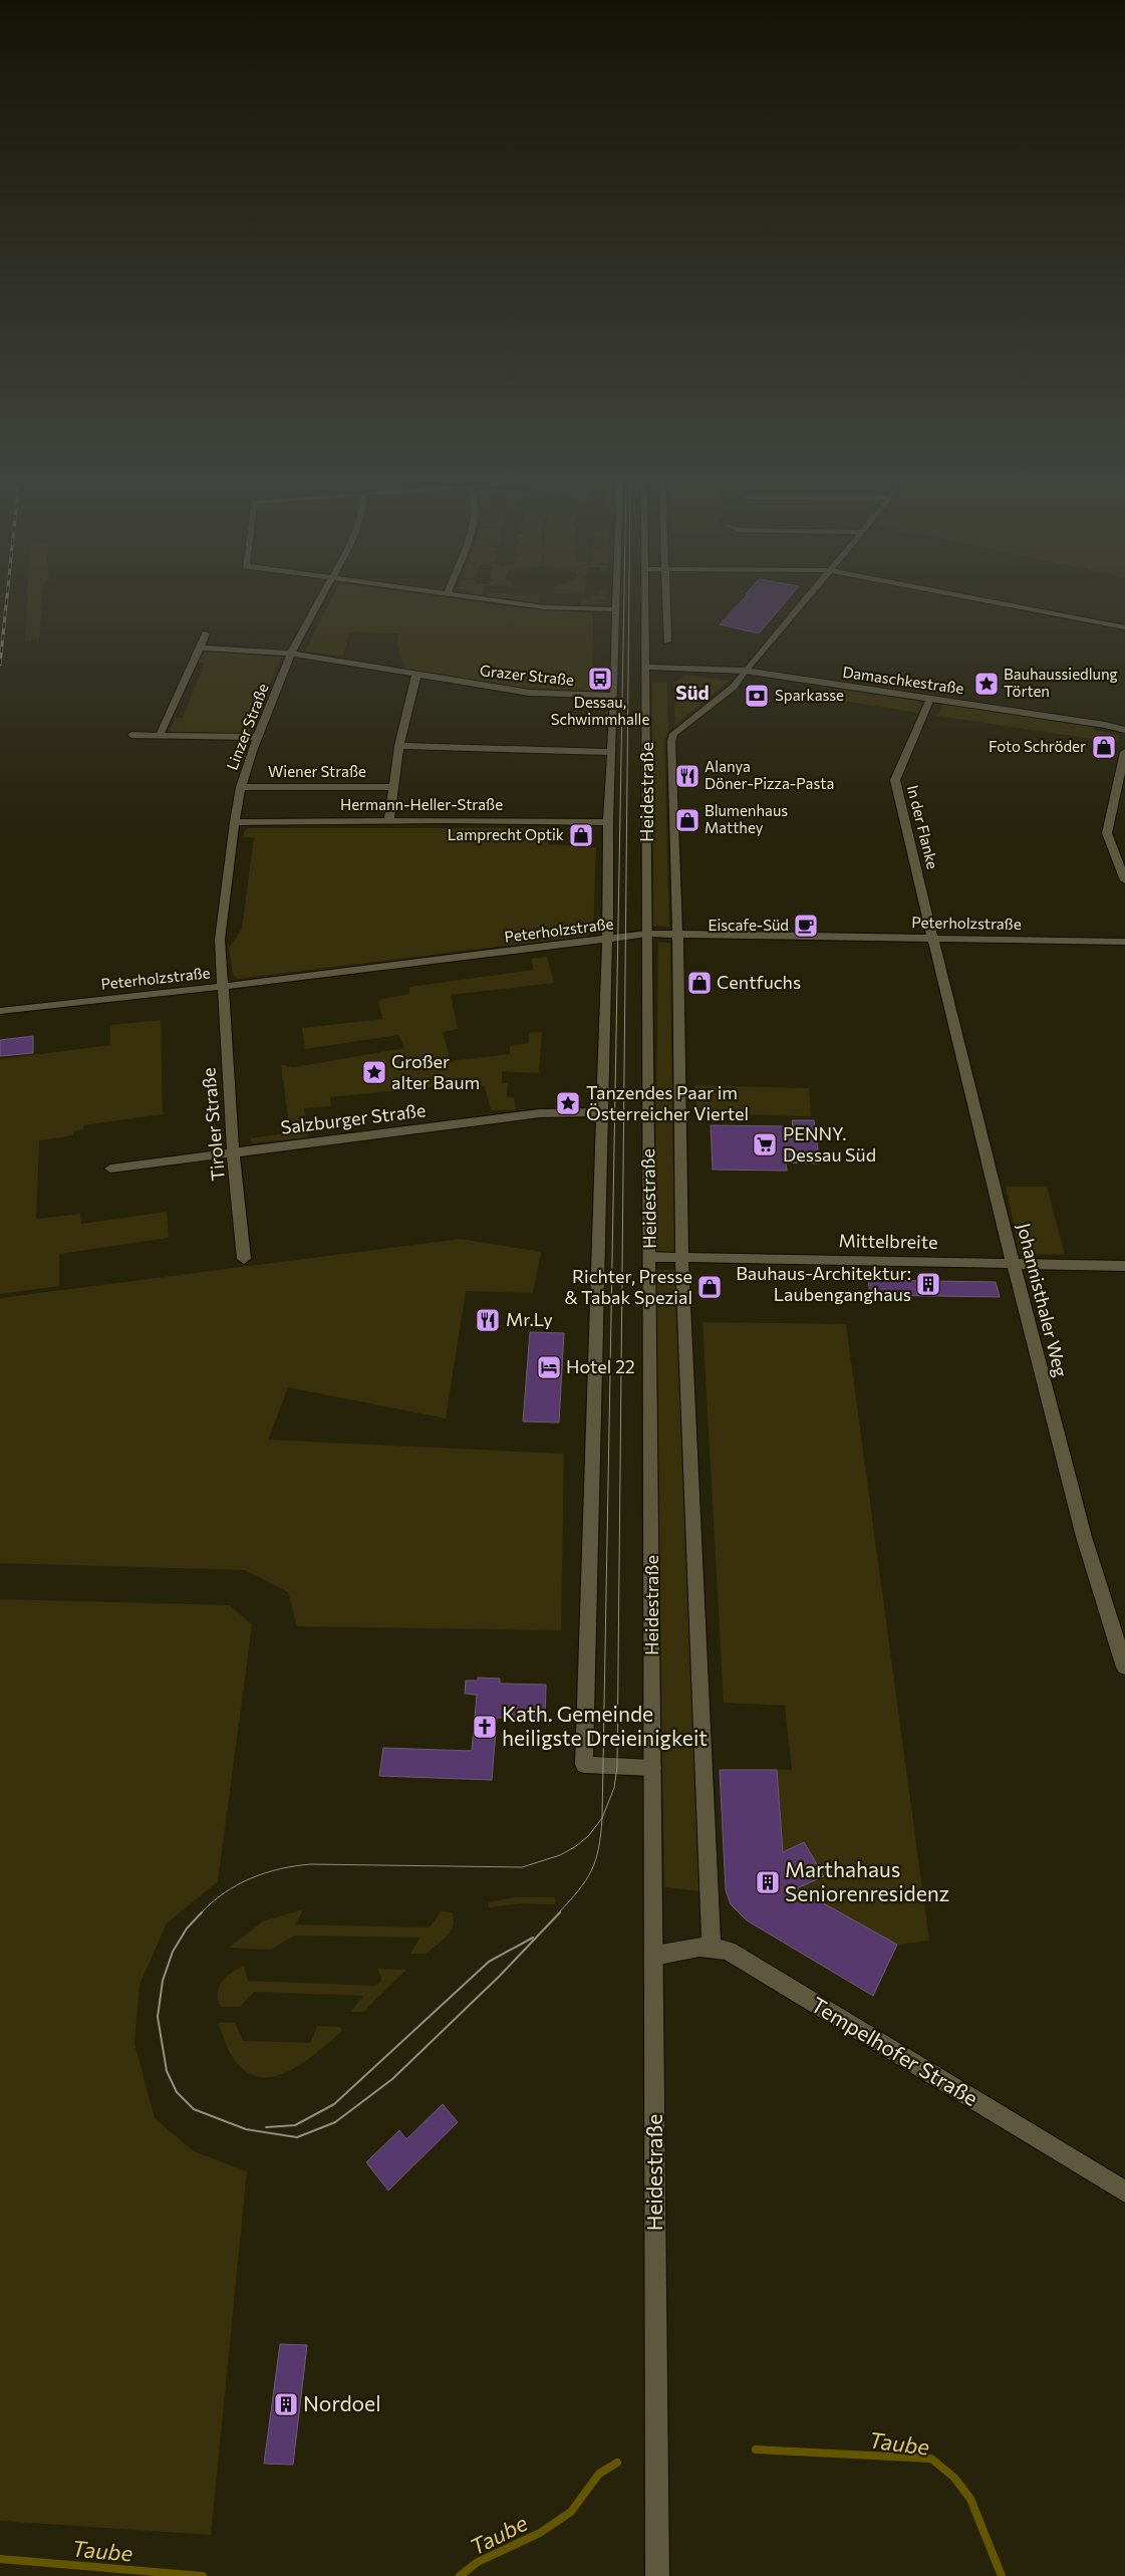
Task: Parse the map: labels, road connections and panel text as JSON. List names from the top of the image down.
{
  "streets": {
    "street": [
      "Grazer Straße",
      "Damaschkestraße",
      "Linzer Straße",
      "Wiener Straße",
      "Heidestraße",
      "Hermann-Heller-Straße",
      "In der Flanke",
      "Peterholzstraße",
      "Salzburger Straße",
      "Tiroler Straße",
      "Mittelbreite",
      "Johannisthaler Weg",
      "Tempelhofer Straße"
    ]
  },
  "crossings": [
    ["Grazer Straße", "Linzer Straße"],
    ["Grazer Straße", "Heidestraße"],
    ["Damaschkestraße", "Heidestraße"],
    ["Damaschkestraße", "In der Flanke"],
    ["Linzer Straße", "Wiener Straße"],
    ["Linzer Straße", "Hermann-Heller-Straße"],
    ["Linzer Straße", "Peterholzstraße"],
    ["Linzer Straße", "Tiroler Straße"],
    ["Heidestraße", "Hermann-Heller-Straße"],
    ["Heidestraße", "Peterholzstraße"],
    ["Heidestraße", "Salzburger Straße"],
    ["Heidestraße", "Mittelbreite"],
    ["Heidestraße", "Tempelhofer Straße"],
    ["In der Flanke", "Peterholzstraße"],
    ["In der Flanke", "Johannisthaler Weg"],
    ["Peterholzstraße", "Tiroler Straße"],
    ["Peterholzstraße", "Johannisthaler Weg"],
    ["Salzburger Straße", "Tiroler Straße"],
    ["Mittelbreite", "Johannisthaler Weg"]
  ],
  "districts": ["Süd"],
  "water": ["Taube"],
  "places": {
    "bus stop": ["Dessau, Schwimmhalle"],
    "place": ["Bauhaussiedlung Törten", "Großer alter Baum", "Tanzendes Paar im Österreicher Viertel"],
    "bank": ["Sparkasse"],
    "shop": [
      "Foto Schröder",
      "Blumenhaus Matthey",
      "Lamprecht Optik",
      "Centfuchs",
      "Richter, Presse & Tabak Spezial"
    ],
    "restaurant": ["Alanya Döner-Pizza-Pasta", "Mr.Ly"],
    "cafe": ["Eiscafe-Süd"],
    "supermarket": ["PENNY. Dessau Süd"],
    "building": ["Bauhaus-Architektur: Laubenganghaus", "Marthahaus Seniorenresidenz", "Nordoel"],
    "hotel": ["Hotel 22"],
    "church": ["Kath. Gemeinde heiligste Dreieinigkeit"]
  }
}
